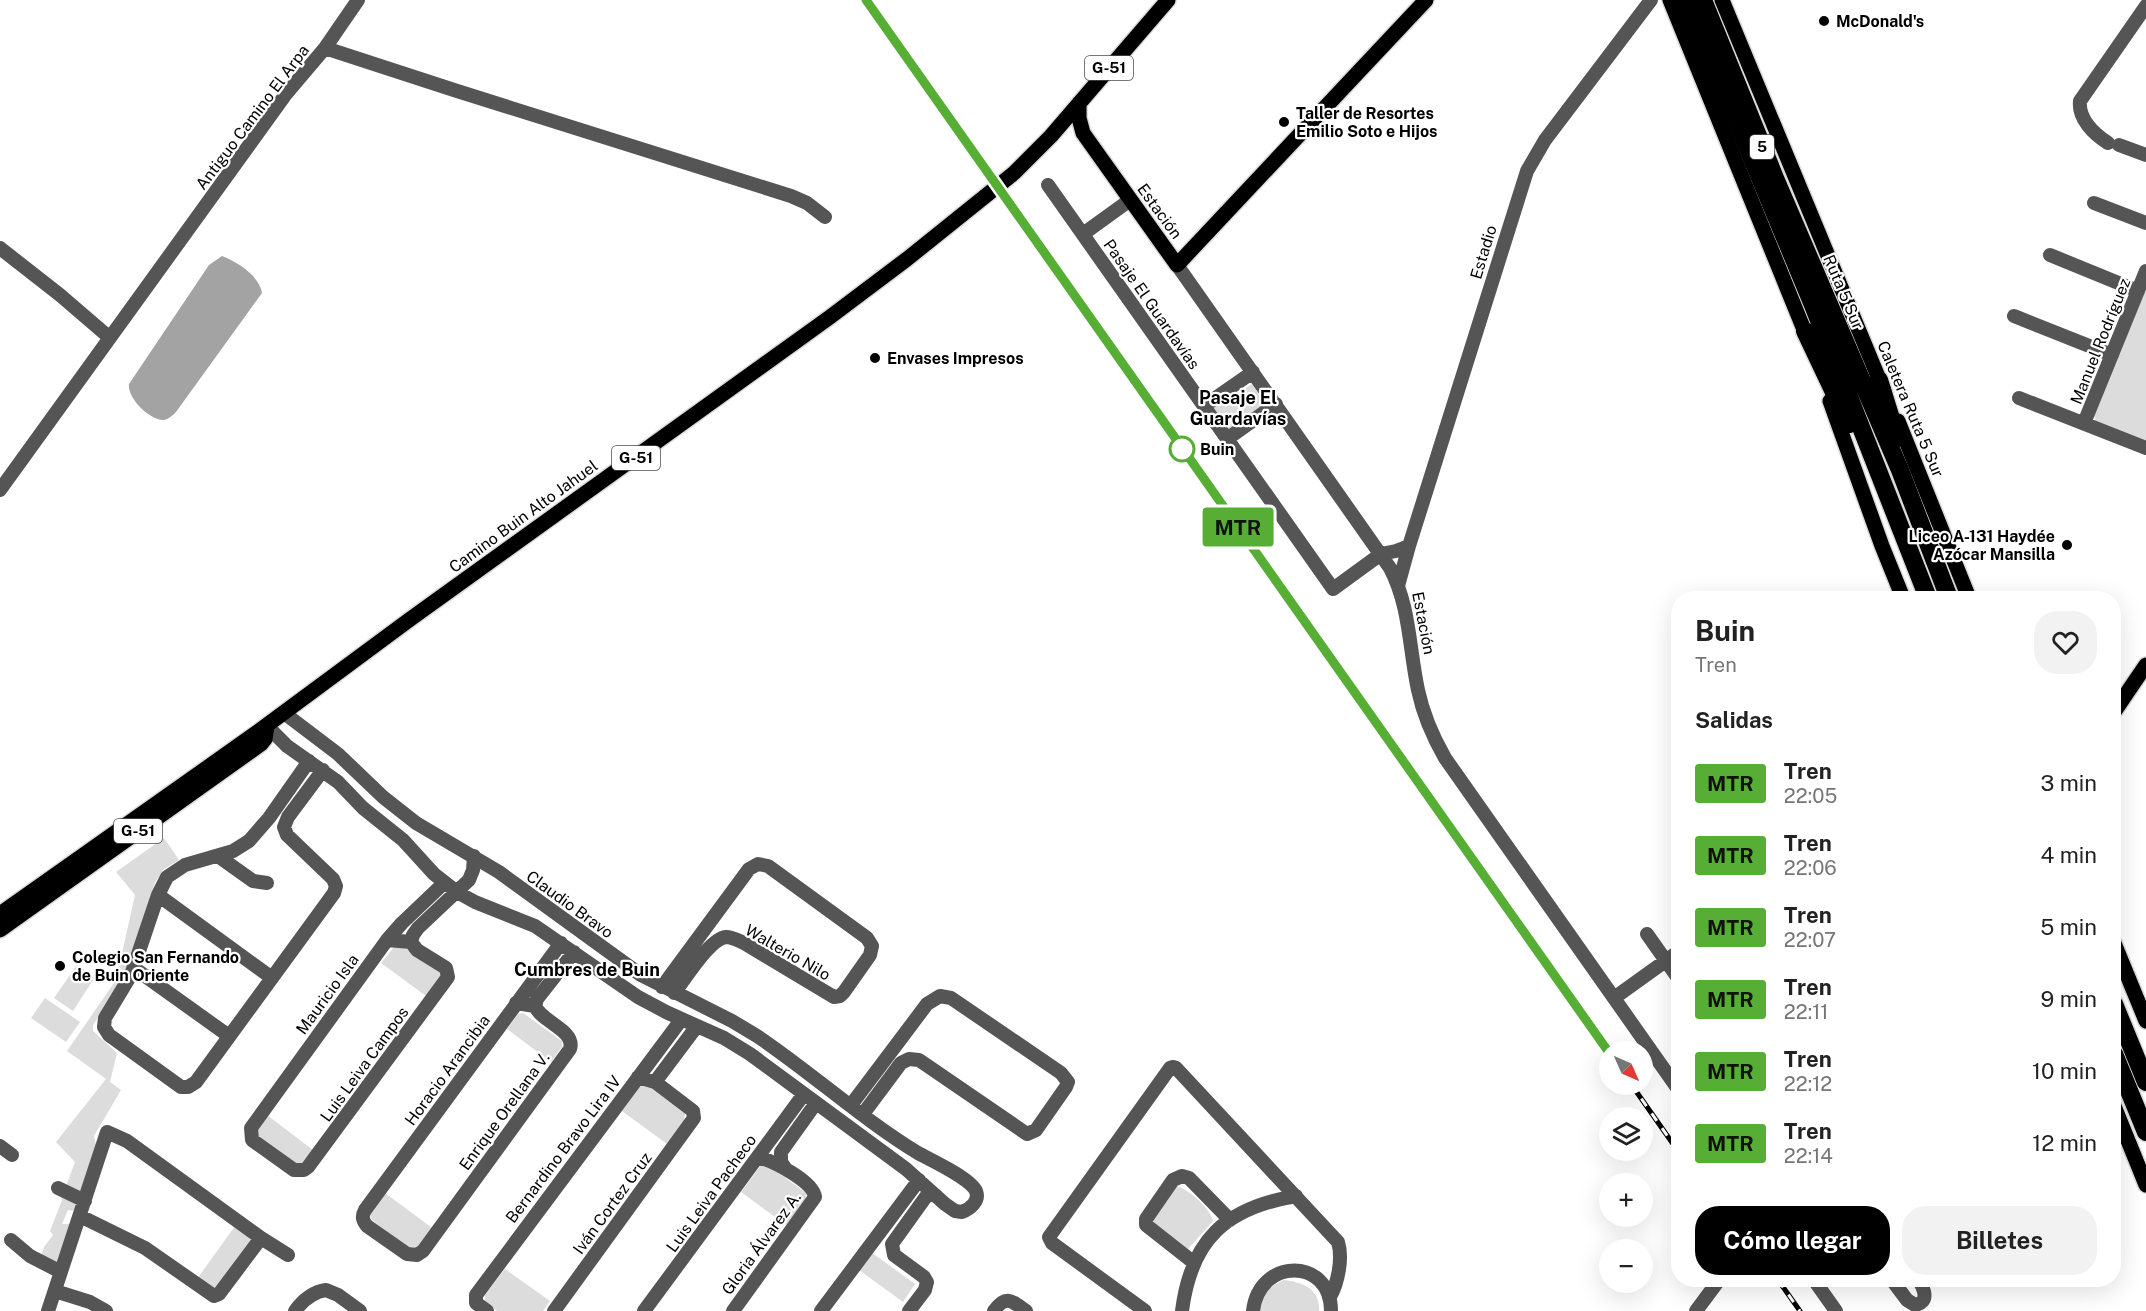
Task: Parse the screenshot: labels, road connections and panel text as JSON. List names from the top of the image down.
{
  "streets": {
    "highway": ["5", "Ruta 5 Sur"],
    "main road": [
      "G-51",
      "Estación",
      "Caletera Ruta 5 Sur",
      "Camino Buin Alto Jahuel"
    ],
    "street": [
      "Antiguo Camino El Arpa",
      "Estadio",
      "Pasaje El Guardavías",
      "Manuel Rodríguez",
      "Claudio Bravo",
      "Walterio Nilo",
      "Mauricio Isla",
      "Luis Leiva Campos",
      "Horacio Arancibia",
      "Enrique Orellana V.",
      "Bernardino Bravo Lira IV",
      "Luis Leiva Pacheco",
      "Iván Cortez Cruz",
      "Gloria Álvarez A."
    ]
  },
  "crossings": [
    ["G-51", "Estación"],
    ["G-51", "Camino Buin Alto Jahuel"],
    ["Estación", "Estadio"],
    ["Estación", "Pasaje El Guardavías"],
    ["Camino Buin Alto Jahuel", "Claudio Bravo"],
    ["Claudio Bravo", "Walterio Nilo"],
    ["Claudio Bravo", "Mauricio Isla"],
    ["Claudio Bravo", "Horacio Arancibia"],
    ["Claudio Bravo", "Bernardino Bravo Lira IV"],
    ["Claudio Bravo", "Luis Leiva Pacheco"],
    ["Mauricio Isla", "Luis Leiva Campos"],
    ["Horacio Arancibia", "Enrique Orellana V."],
    ["Luis Leiva Pacheco", "Gloria Álvarez A."]
  ],
  "districts": ["Pasaje El Guardavías", "Cumbres de Buin"],
  "places": [
    "McDonald's",
    "Taller de Resortes Emilio Soto e Hijos",
    "Envases Impresos",
    "Buin",
    "Liceo A-131 Haydée Azócar Mansilla",
    "Colegio San Fernando de Buin Oriente"
  ],
  "north": "bottom right",
  "page": {
    "on_map": "MTR",
    "heading": [
      ["Buin", "Tren"],
      "Salidas"
    ],
    "list": [
      {
        "mark": "MTR",
        "name": "Tren",
        "note": "22:05",
        "value": "3 min"
      },
      {
        "mark": "MTR",
        "name": "Tren",
        "note": "22:06",
        "value": "4 min"
      },
      {
        "mark": "MTR",
        "name": "Tren",
        "note": "22:07",
        "value": "5 min"
      },
      {
        "mark": "MTR",
        "name": "Tren",
        "note": "22:11",
        "value": "9 min"
      },
      {
        "mark": "MTR",
        "name": "Tren",
        "note": "22:12",
        "value": "10 min"
      },
      {
        "mark": "MTR",
        "name": "Tren",
        "note": "22:14",
        "value": "12 min"
      }
    ],
    "map_buttons": ["+", "−"],
    "buttons": ["Cómo llegar", "Billetes"]
  }
}
